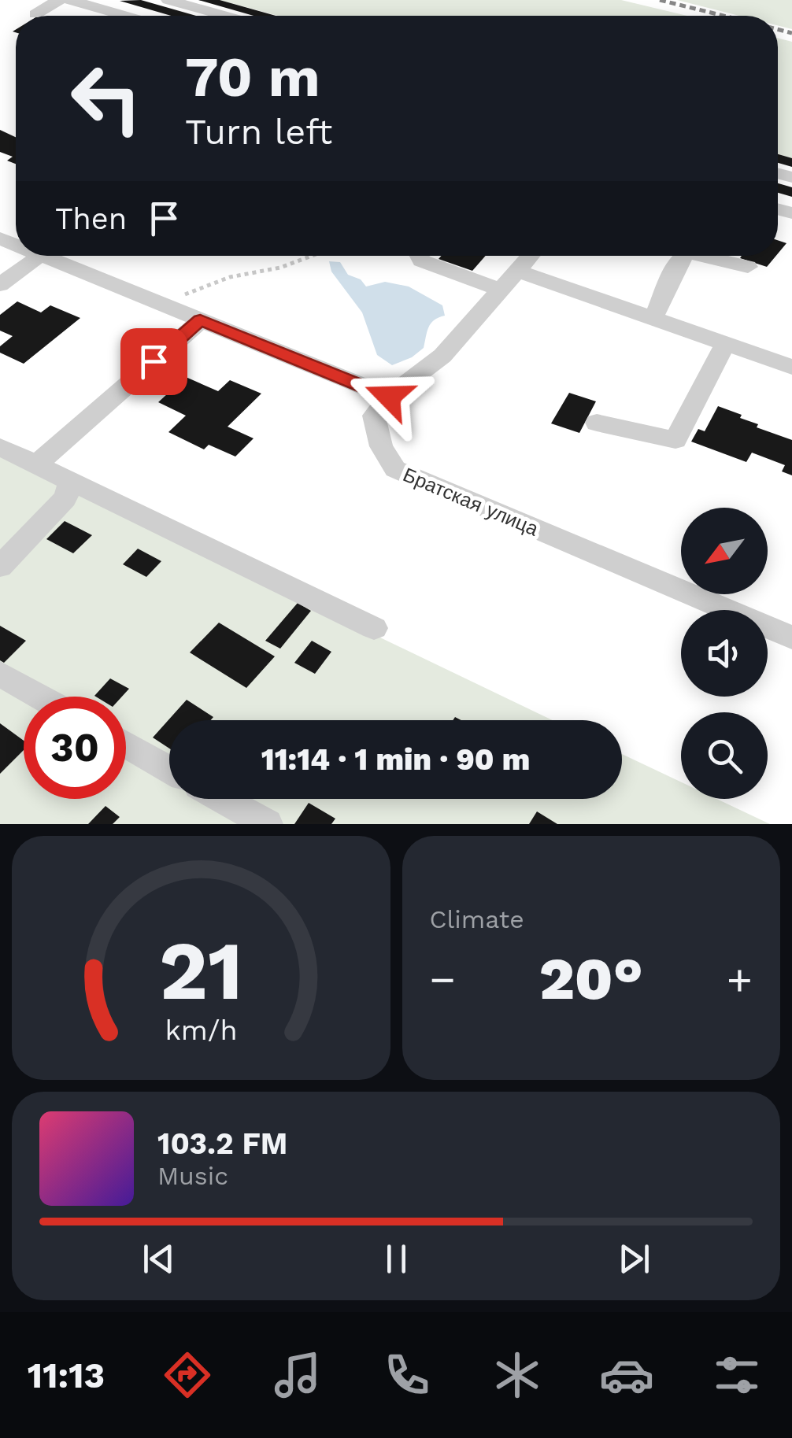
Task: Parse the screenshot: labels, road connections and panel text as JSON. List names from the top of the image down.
{
  "streets": {
    "street": ["Братская улица"]
  },
  "north": "bottom left",
  "page": {
    "turn": ["70 m", "Turn left"],
    "then": "Then",
    "limit": "30",
    "trip": "11:14 · 1 min · 90 m",
    "tile": "Climate",
    "heat": ["−", "20°", "+"],
    "song": ["103.2 FM", "Music"],
    "tabs": "11:13",
    "gauge": ["21", "km/h"]
  }
}
